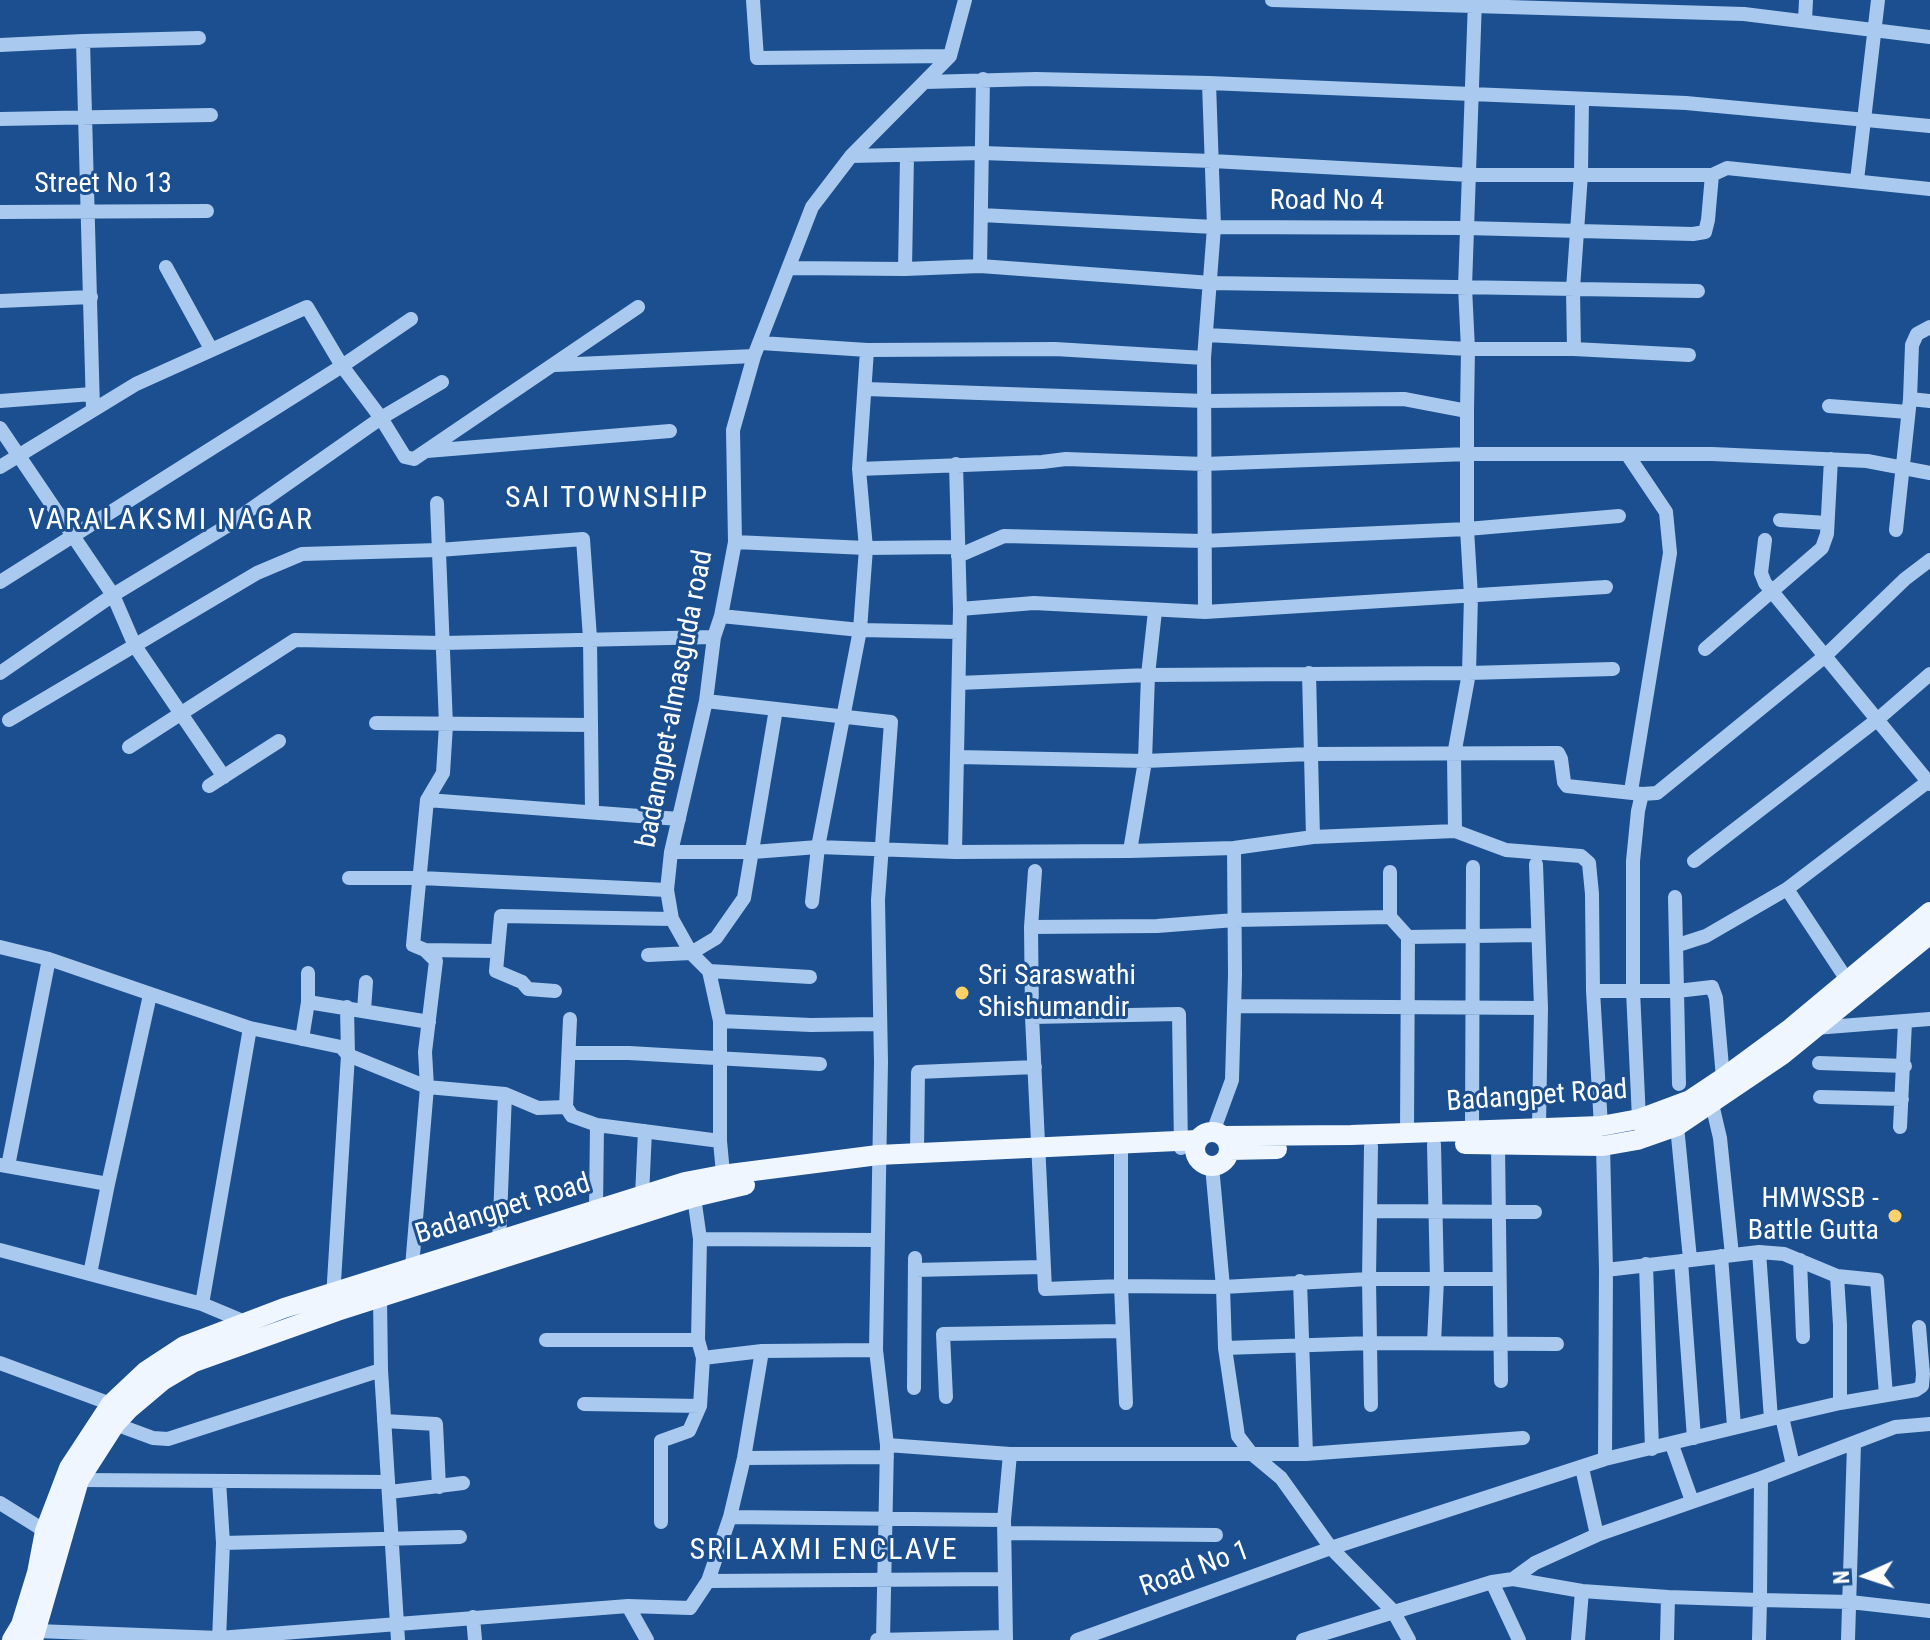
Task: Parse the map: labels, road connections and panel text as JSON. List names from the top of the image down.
{
  "streets": {
    "main road": ["Badangpet Road"],
    "street": [
      "Street No 13",
      "Road No 4",
      "badangpet-almasguda road",
      "Road No 1"
    ]
  },
  "districts": ["SAI TOWNSHIP", "VARALAKSMI NAGAR", "SRILAXMI ENCLAVE"],
  "places": ["Sri Saraswathi Shishumandir", "HMWSSB - Battle Gutta"],
  "north": "left"
}
